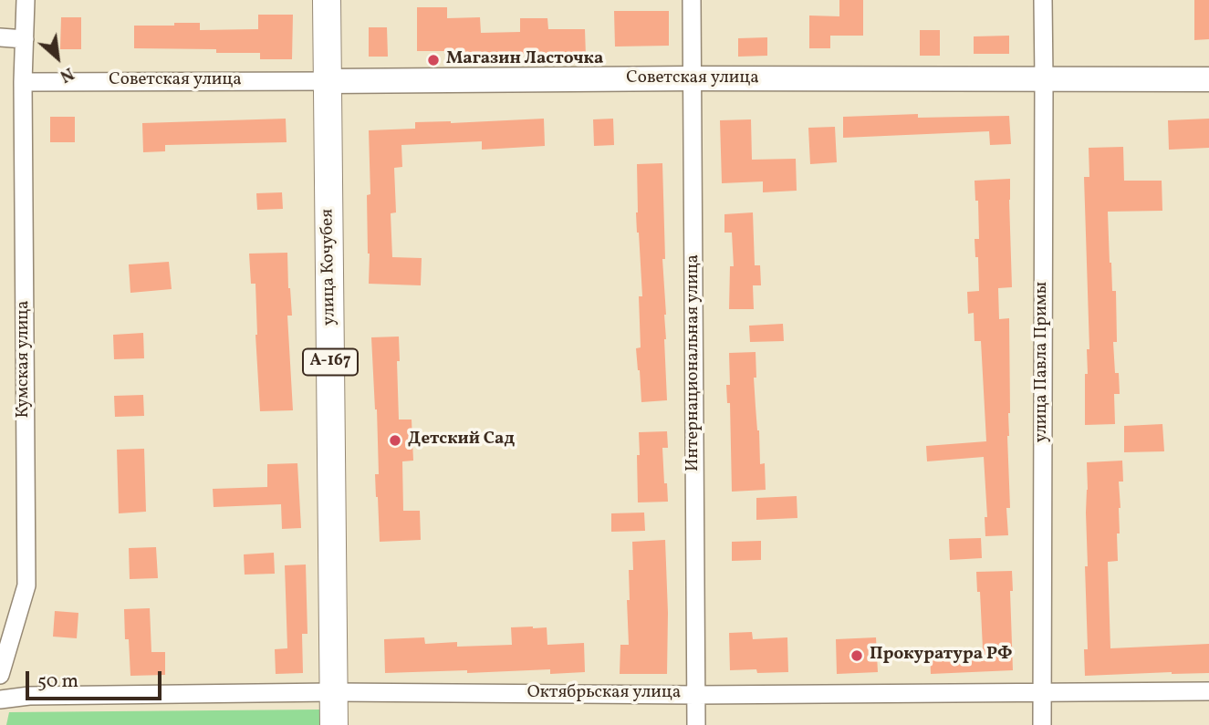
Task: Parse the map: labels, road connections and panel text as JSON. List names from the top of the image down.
{
  "streets": {
    "main road": ["улица Кочубея", "А-167"],
    "street": [
      "Советская улица",
      "Кумская улица",
      "улица Павла Примы",
      "Интернациональная улица",
      "Октябрьская улица"
    ]
  },
  "crossings": [
    ["Советская улица", "улица Кочубея"],
    ["Советская улица", "Кумская улица"],
    ["Советская улица", "улица Павла Примы"],
    ["Советская улица", "Интернациональная улица"],
    ["улица Кочубея", "Октябрьская улица"],
    ["улица Павла Примы", "Октябрьская улица"],
    ["Интернациональная улица", "Октябрьская улица"]
  ],
  "places": ["Магазин Ласточка", "Детский Сад", "Прокуратура РФ"],
  "scale_bar": "50 m",
  "north": "bottom right"
}
